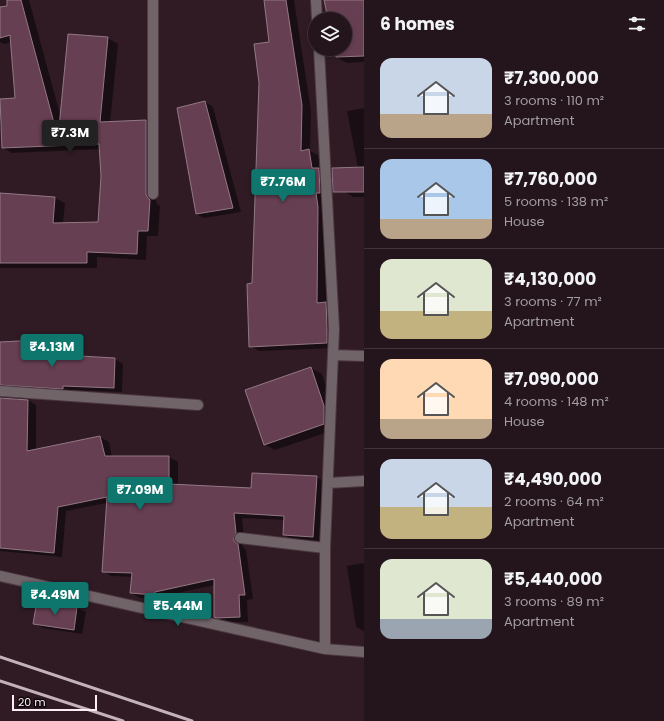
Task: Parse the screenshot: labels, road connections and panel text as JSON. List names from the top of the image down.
{
  "scale_bar": "20 m",
  "page": {
    "heading": "6 homes",
    "list": [
      {
        "name": "₹7,300,000",
        "note": "3 rooms · 110 m² · Apartment"
      },
      {
        "name": "₹7,760,000",
        "note": "5 rooms · 138 m² · House"
      },
      {
        "name": "₹4,130,000",
        "note": "3 rooms · 77 m² · Apartment"
      },
      {
        "name": "₹7,090,000",
        "note": "4 rooms · 148 m² · House"
      },
      {
        "name": "₹4,490,000",
        "note": "2 rooms · 64 m² · Apartment"
      },
      {
        "name": "₹5,440,000",
        "note": "3 rooms · 89 m² · Apartment"
      }
    ],
    "price": [
      "₹7.3M",
      "₹7.76M",
      "₹4.13M",
      "₹7.09M",
      "₹4.49M",
      "₹5.44M"
    ],
    "scale": "20 m"
  }
}
